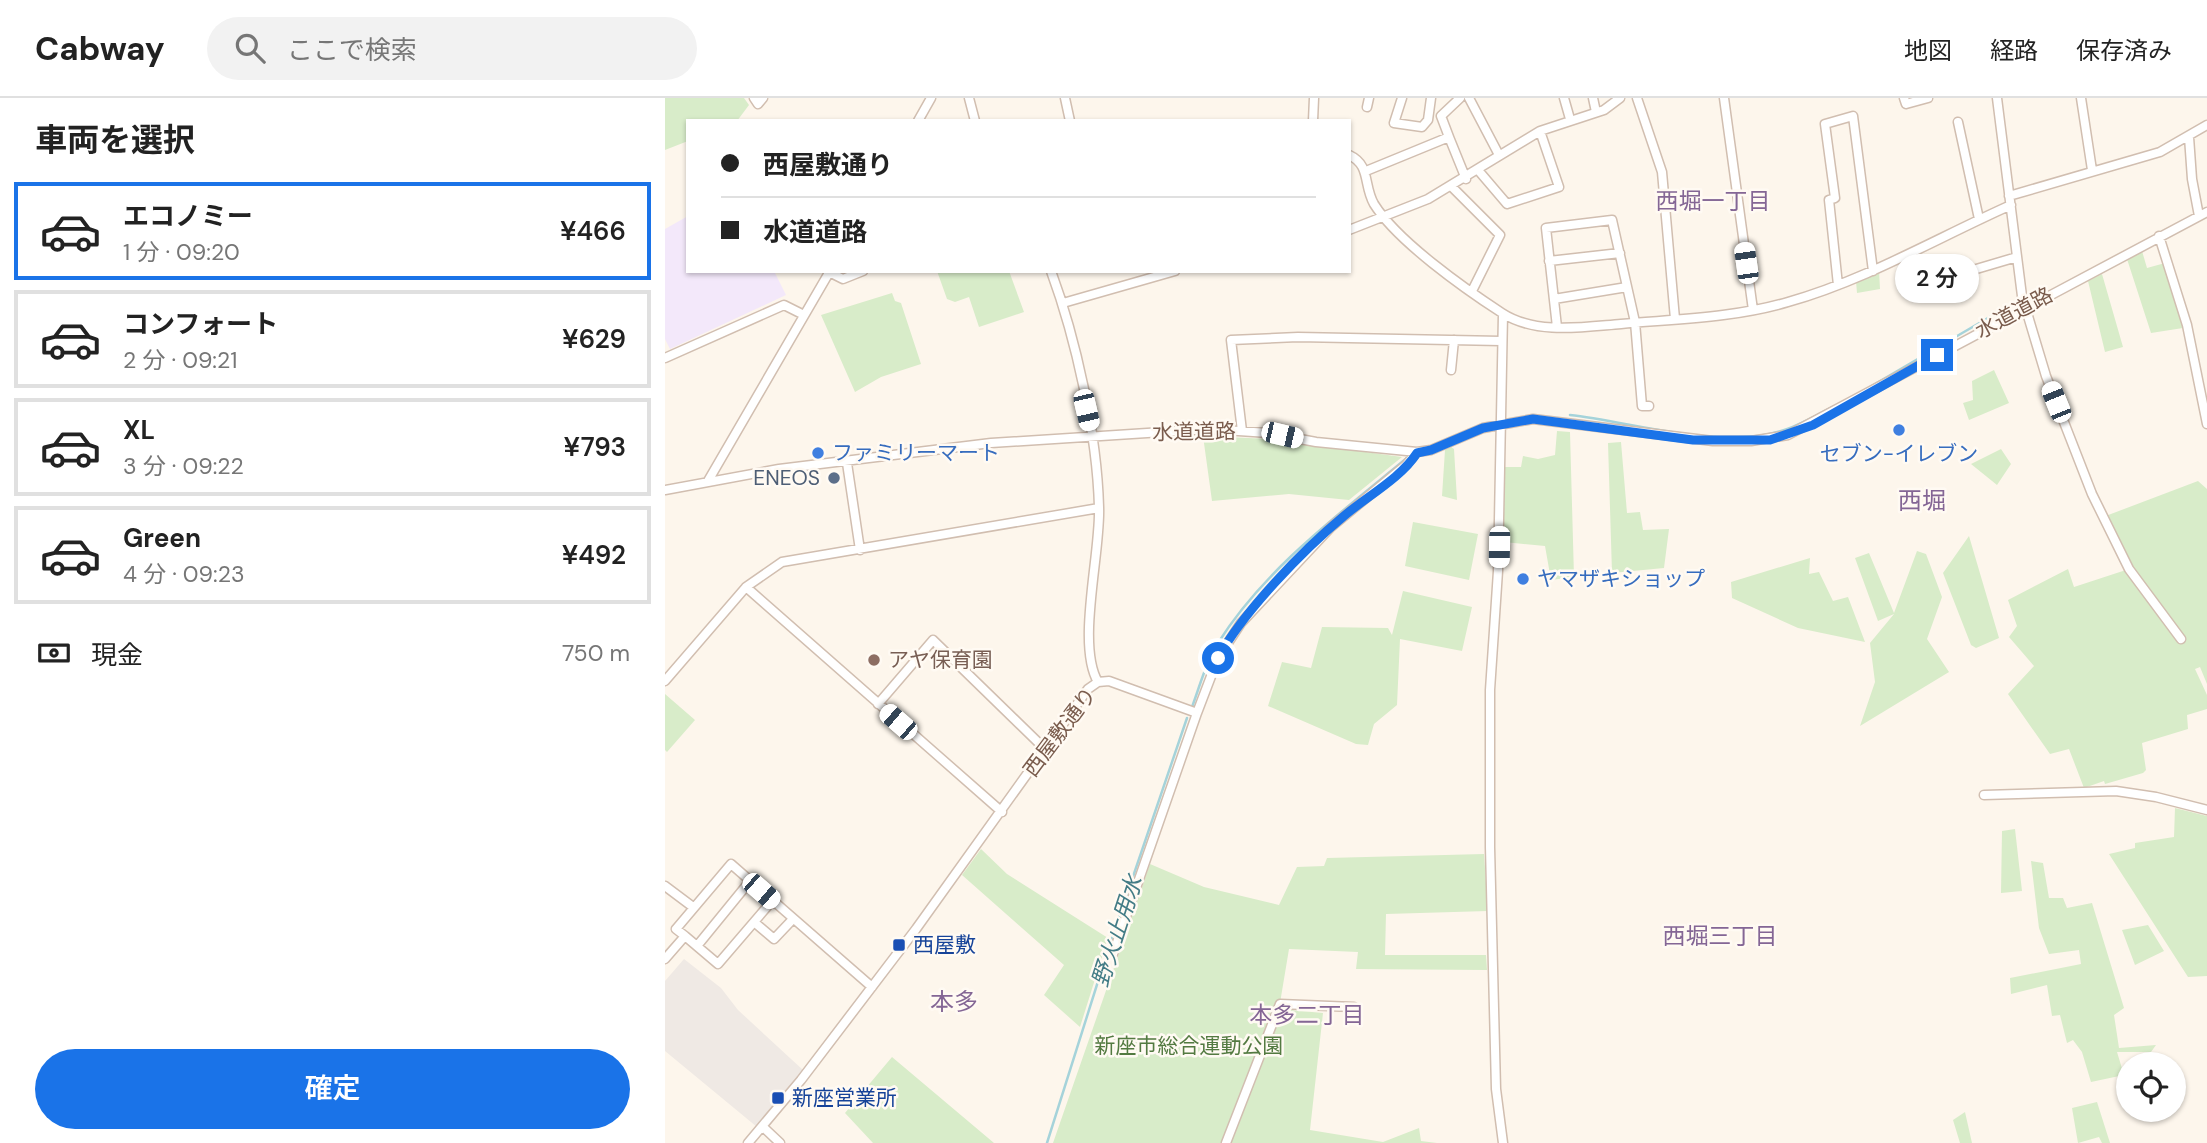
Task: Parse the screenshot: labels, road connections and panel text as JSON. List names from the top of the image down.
{
  "streets": {
    "street": ["水道道路", "西屋敷通り"]
  },
  "districts": [
    "西堀一丁目",
    "西堀",
    "西堀三丁目",
    "本多",
    "本多二丁目"
  ],
  "water": ["野火止用水"],
  "parks": ["新座市総合運動公園"],
  "places": {
    "other": [
      "セブン-イレブン",
      "ファミリーマート",
      "ENEOS",
      "ヤマザキショップ",
      "アヤ保育園"
    ],
    "transit": ["西屋敷", "新座営業所"]
  },
  "page": {
    "header": "Cabway",
    "search": "ここで検索",
    "nav": ["地図", "経路", "保存済み"],
    "heading": "車両を選択",
    "banner": ["西屋敷通り", "水道道路"],
    "list": [
      {
        "name": "エコノミー",
        "note": "1 分 · 09:20",
        "value": "¥466"
      },
      {
        "name": "コンフォート",
        "note": "2 分 · 09:21",
        "value": "¥629"
      },
      {
        "name": "XL",
        "note": "3 分 · 09:22",
        "value": "¥793"
      },
      {
        "name": "Green",
        "note": "4 分 · 09:23",
        "value": "¥492"
      }
    ],
    "bubble": "2 分",
    "pay": ["現金", "750 m"],
    "buttons": "確定"
  }
}
